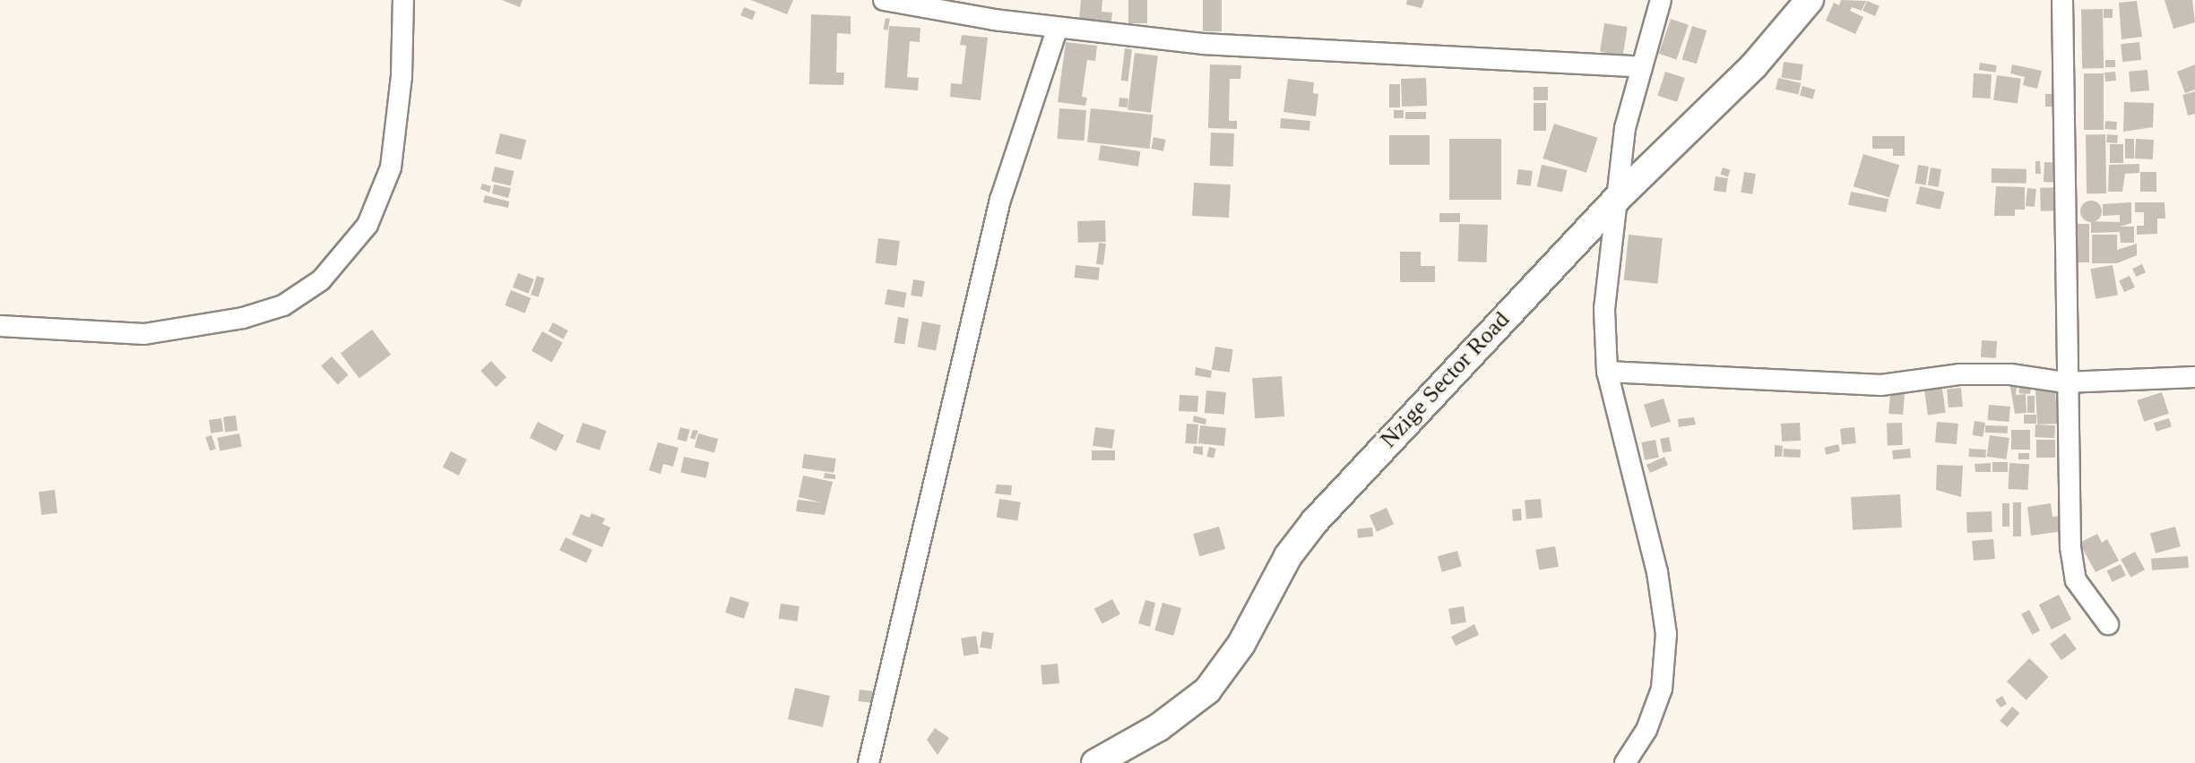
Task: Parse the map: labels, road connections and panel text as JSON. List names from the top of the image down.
{
  "streets": {
    "main road": ["Nzige Sector Road"]
  }
}
